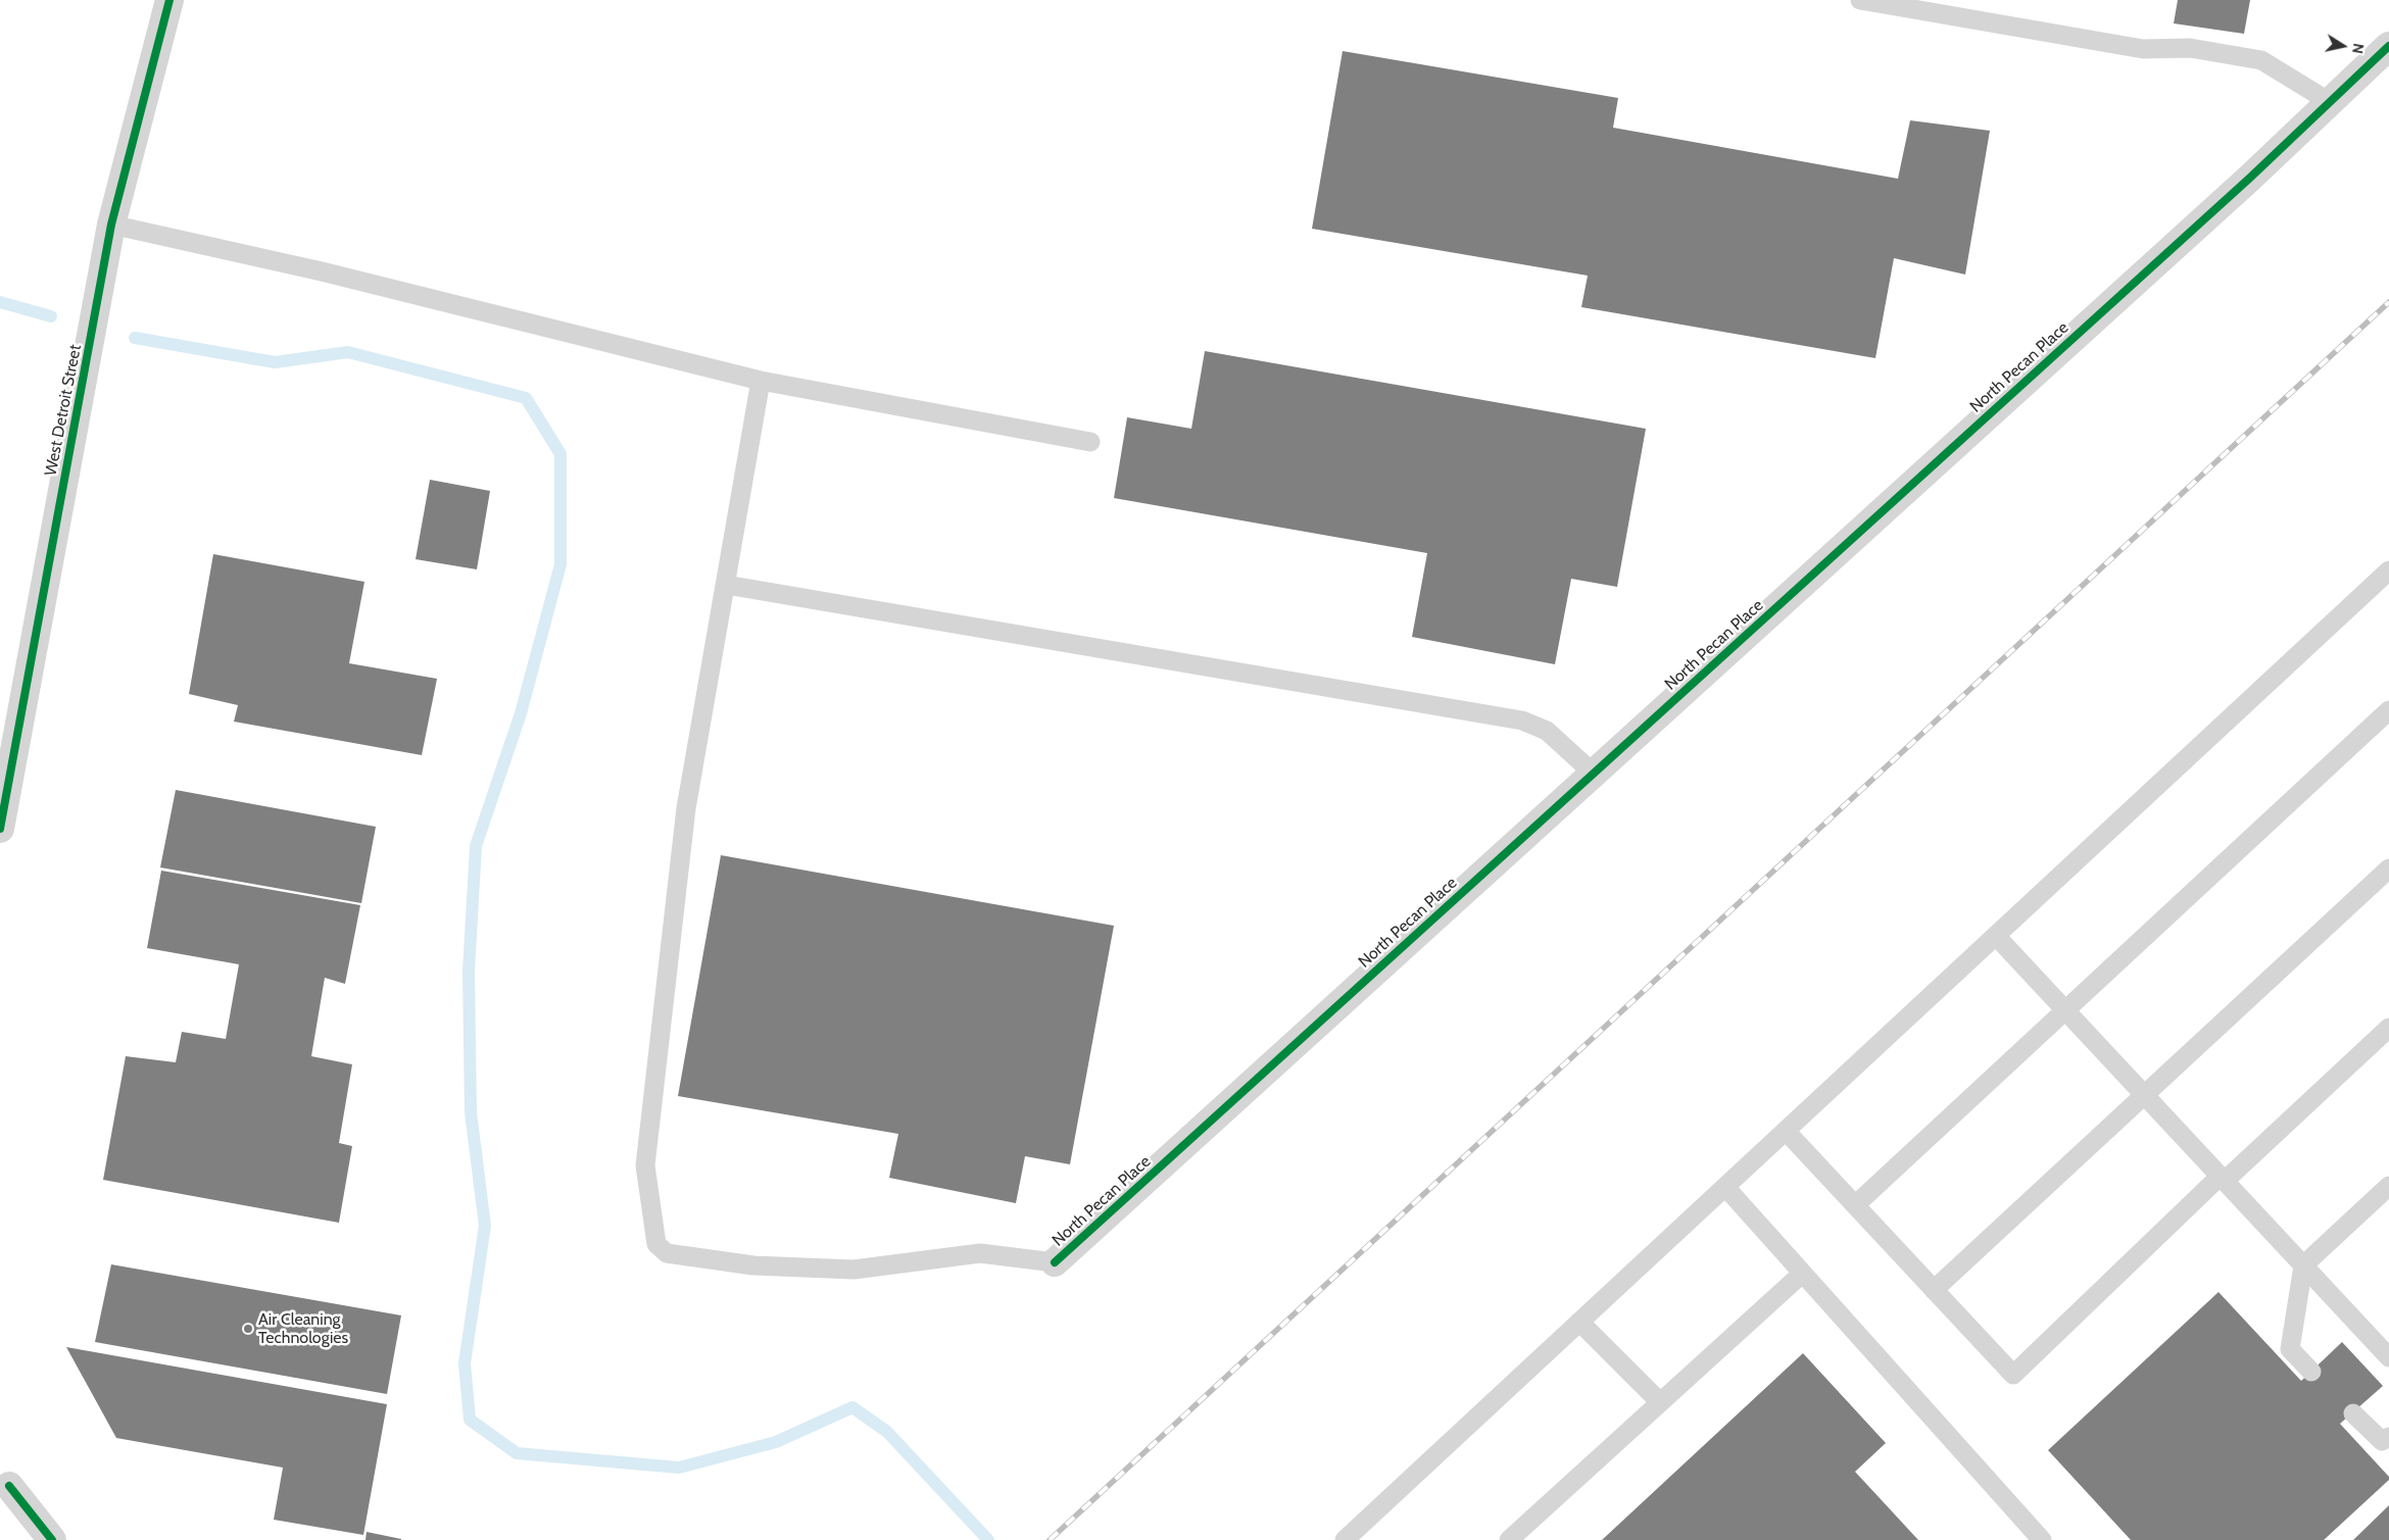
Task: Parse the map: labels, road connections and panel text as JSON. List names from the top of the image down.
{
  "streets": {
    "street": ["North Pecan Place", "West Detroit Street"]
  },
  "places": ["Air Cleaning Technologies"],
  "north": "right"
}
